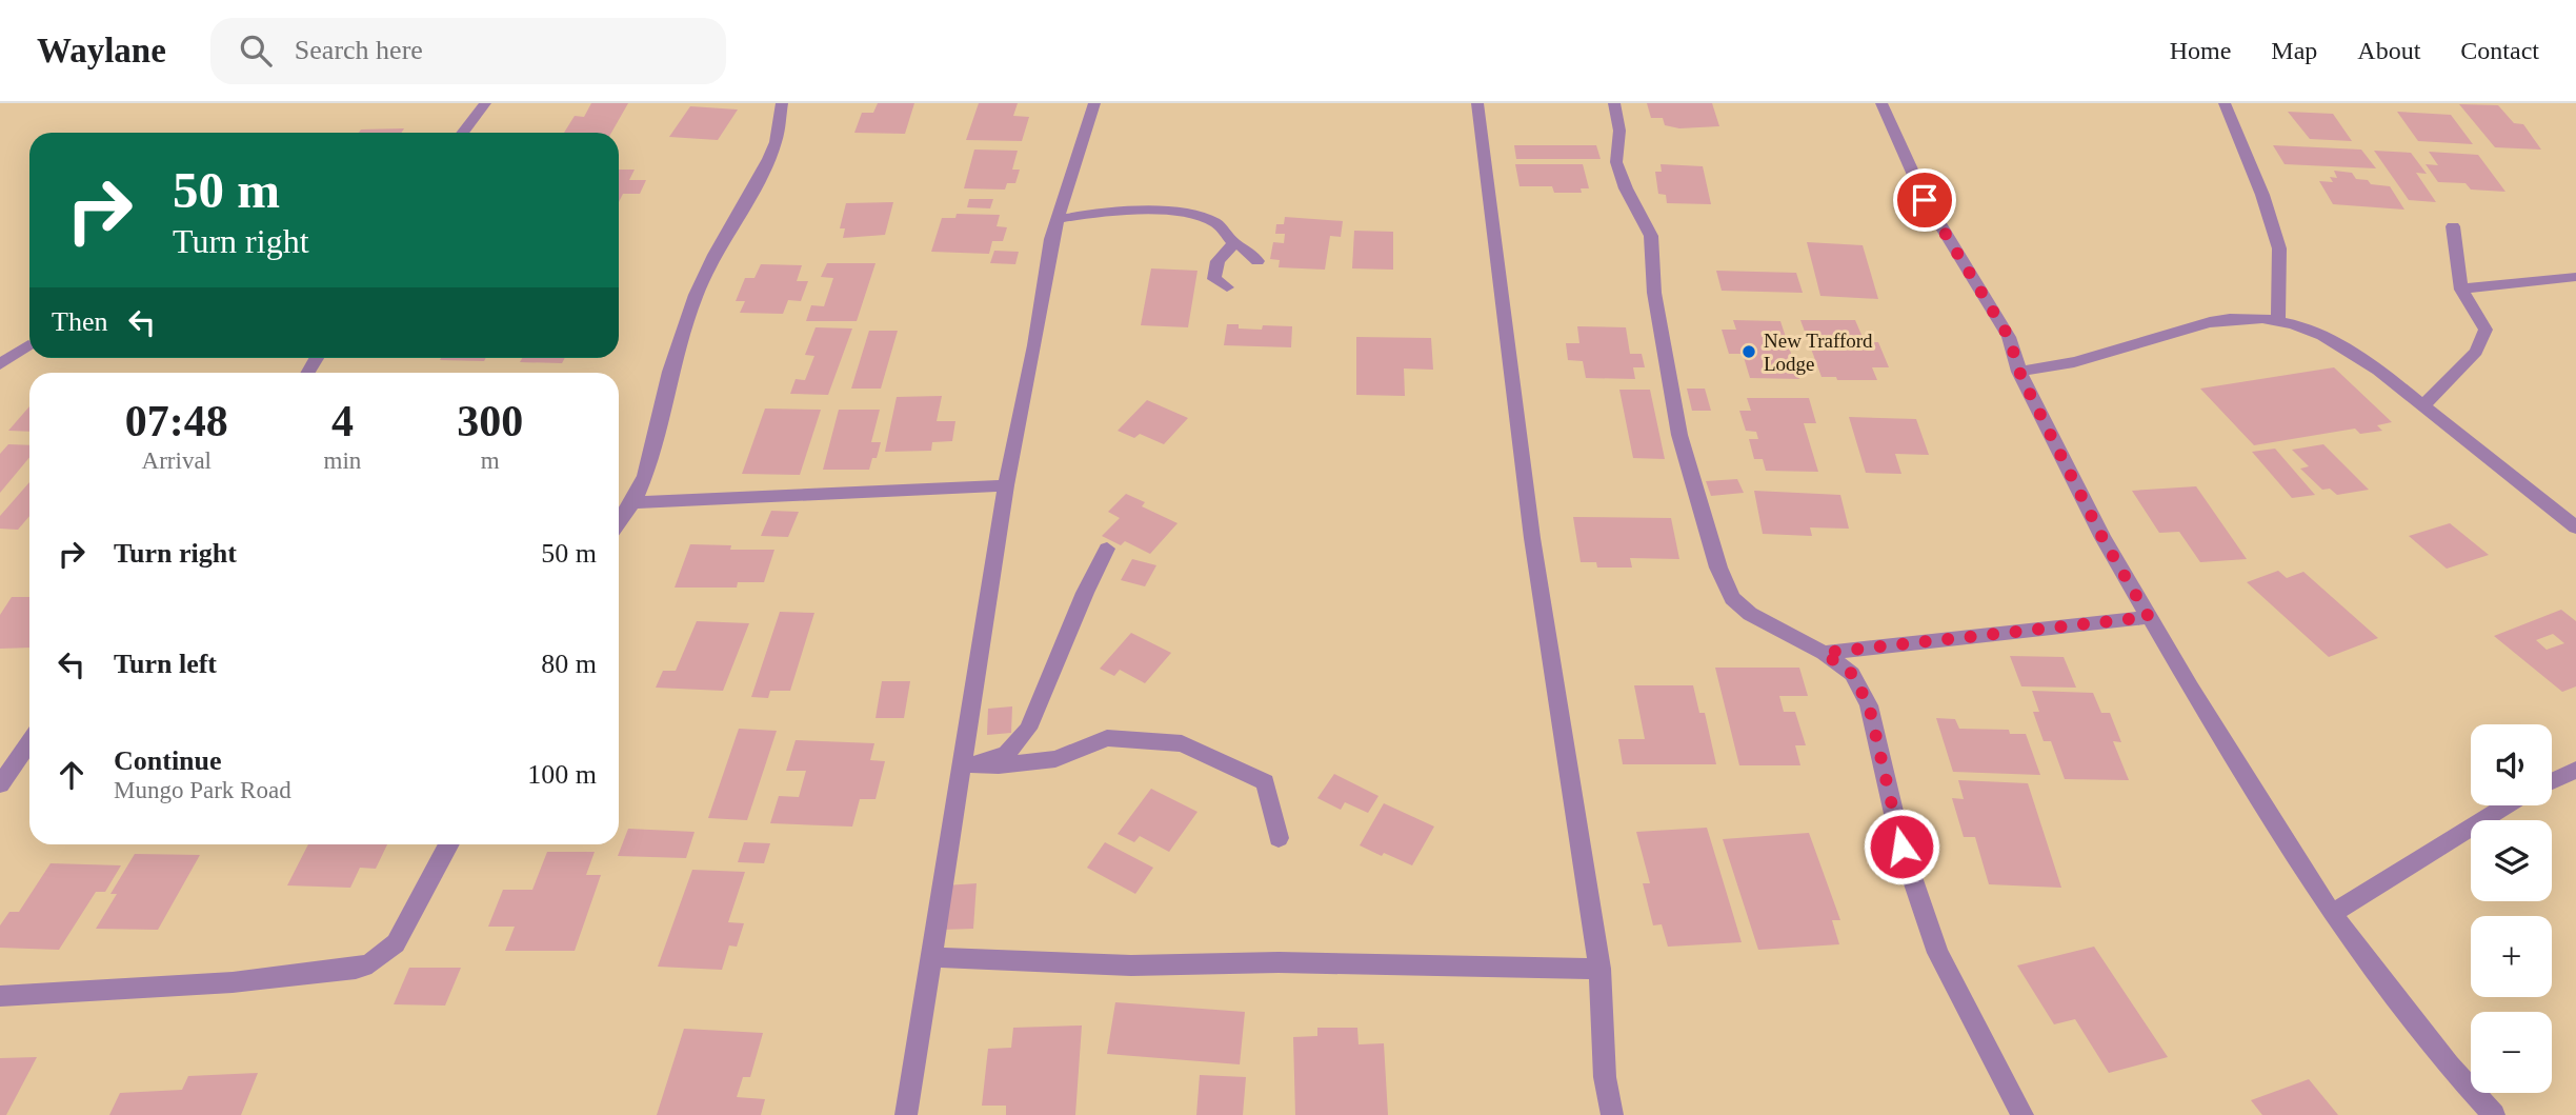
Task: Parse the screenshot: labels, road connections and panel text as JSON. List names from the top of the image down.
{
  "places": ["New Trafford Lodge"],
  "page": {
    "header": "Waylane",
    "search": "Search here",
    "nav": [
      "Home",
      "Map",
      "About",
      "Contact"
    ],
    "turn": ["50 m", "Turn right"],
    "then": "Then",
    "eta": [
      "07:48",
      "Arrival",
      "4",
      "min",
      "300",
      "m"
    ],
    "list": [
      {
        "name": "Turn right",
        "value": "50 m"
      },
      {
        "name": "Turn left",
        "value": "80 m"
      },
      {
        "name": "Continue",
        "note": "Mungo Park Road",
        "value": "100 m"
      }
    ],
    "map_buttons": ["+", "−"]
  }
}
